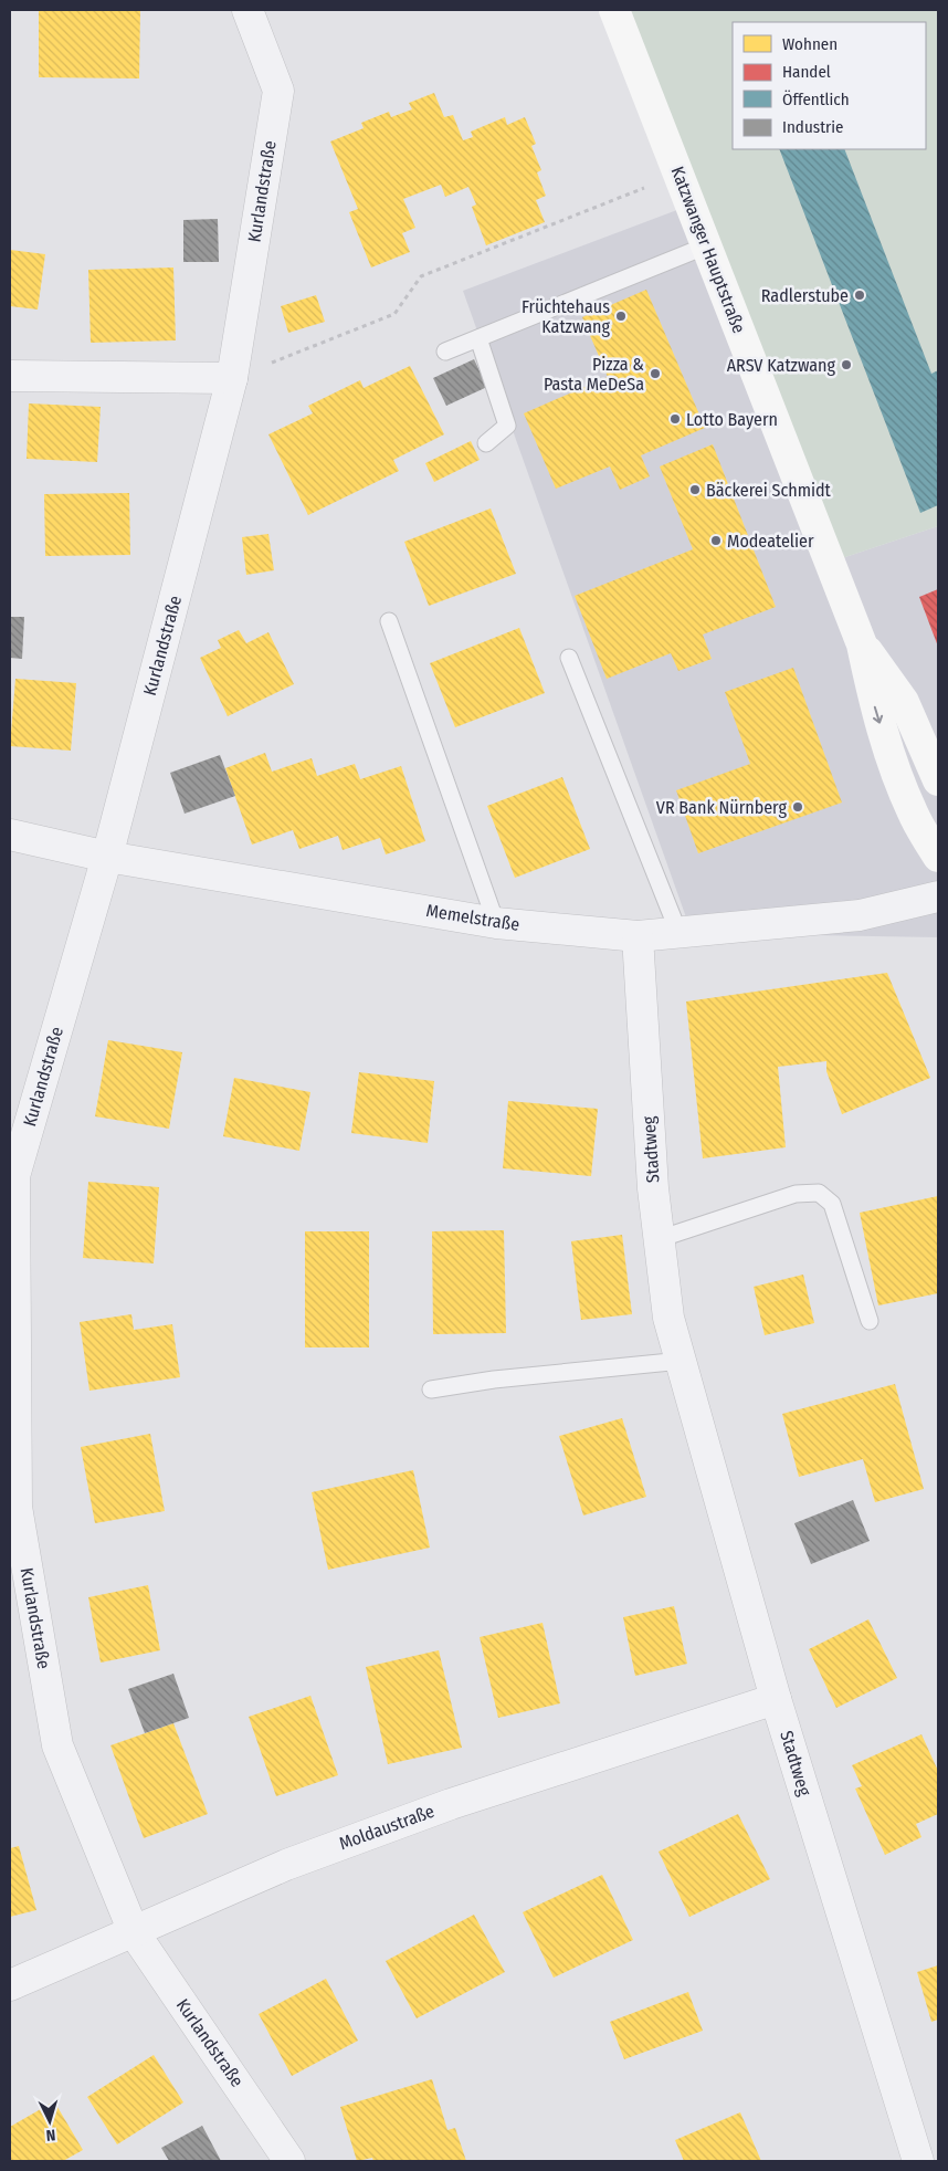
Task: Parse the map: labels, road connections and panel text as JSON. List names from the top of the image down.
{
  "streets": {
    "main road": ["Katzwanger Hauptstraße"],
    "street": [
      "Kurlandstraße",
      "Memelstraße",
      "Stadtweg",
      "Moldaustraße"
    ]
  },
  "crossings": [
    ["Kurlandstraße", "Memelstraße"],
    ["Kurlandstraße", "Moldaustraße"],
    ["Memelstraße", "Stadtweg"],
    ["Stadtweg", "Moldaustraße"]
  ],
  "places": [
    "Radlerstube",
    "Früchtehaus Katzwang",
    "ARSV Katzwang",
    "Pizza & Pasta MeDeSa",
    "Lotto Bayern",
    "Bäckerei Schmidt",
    "Modeatelier",
    "VR Bank Nürnberg"
  ],
  "legend": [
    "Wohnen",
    "Handel",
    "Öffentlich",
    "Industrie"
  ],
  "north": "bottom"
}
